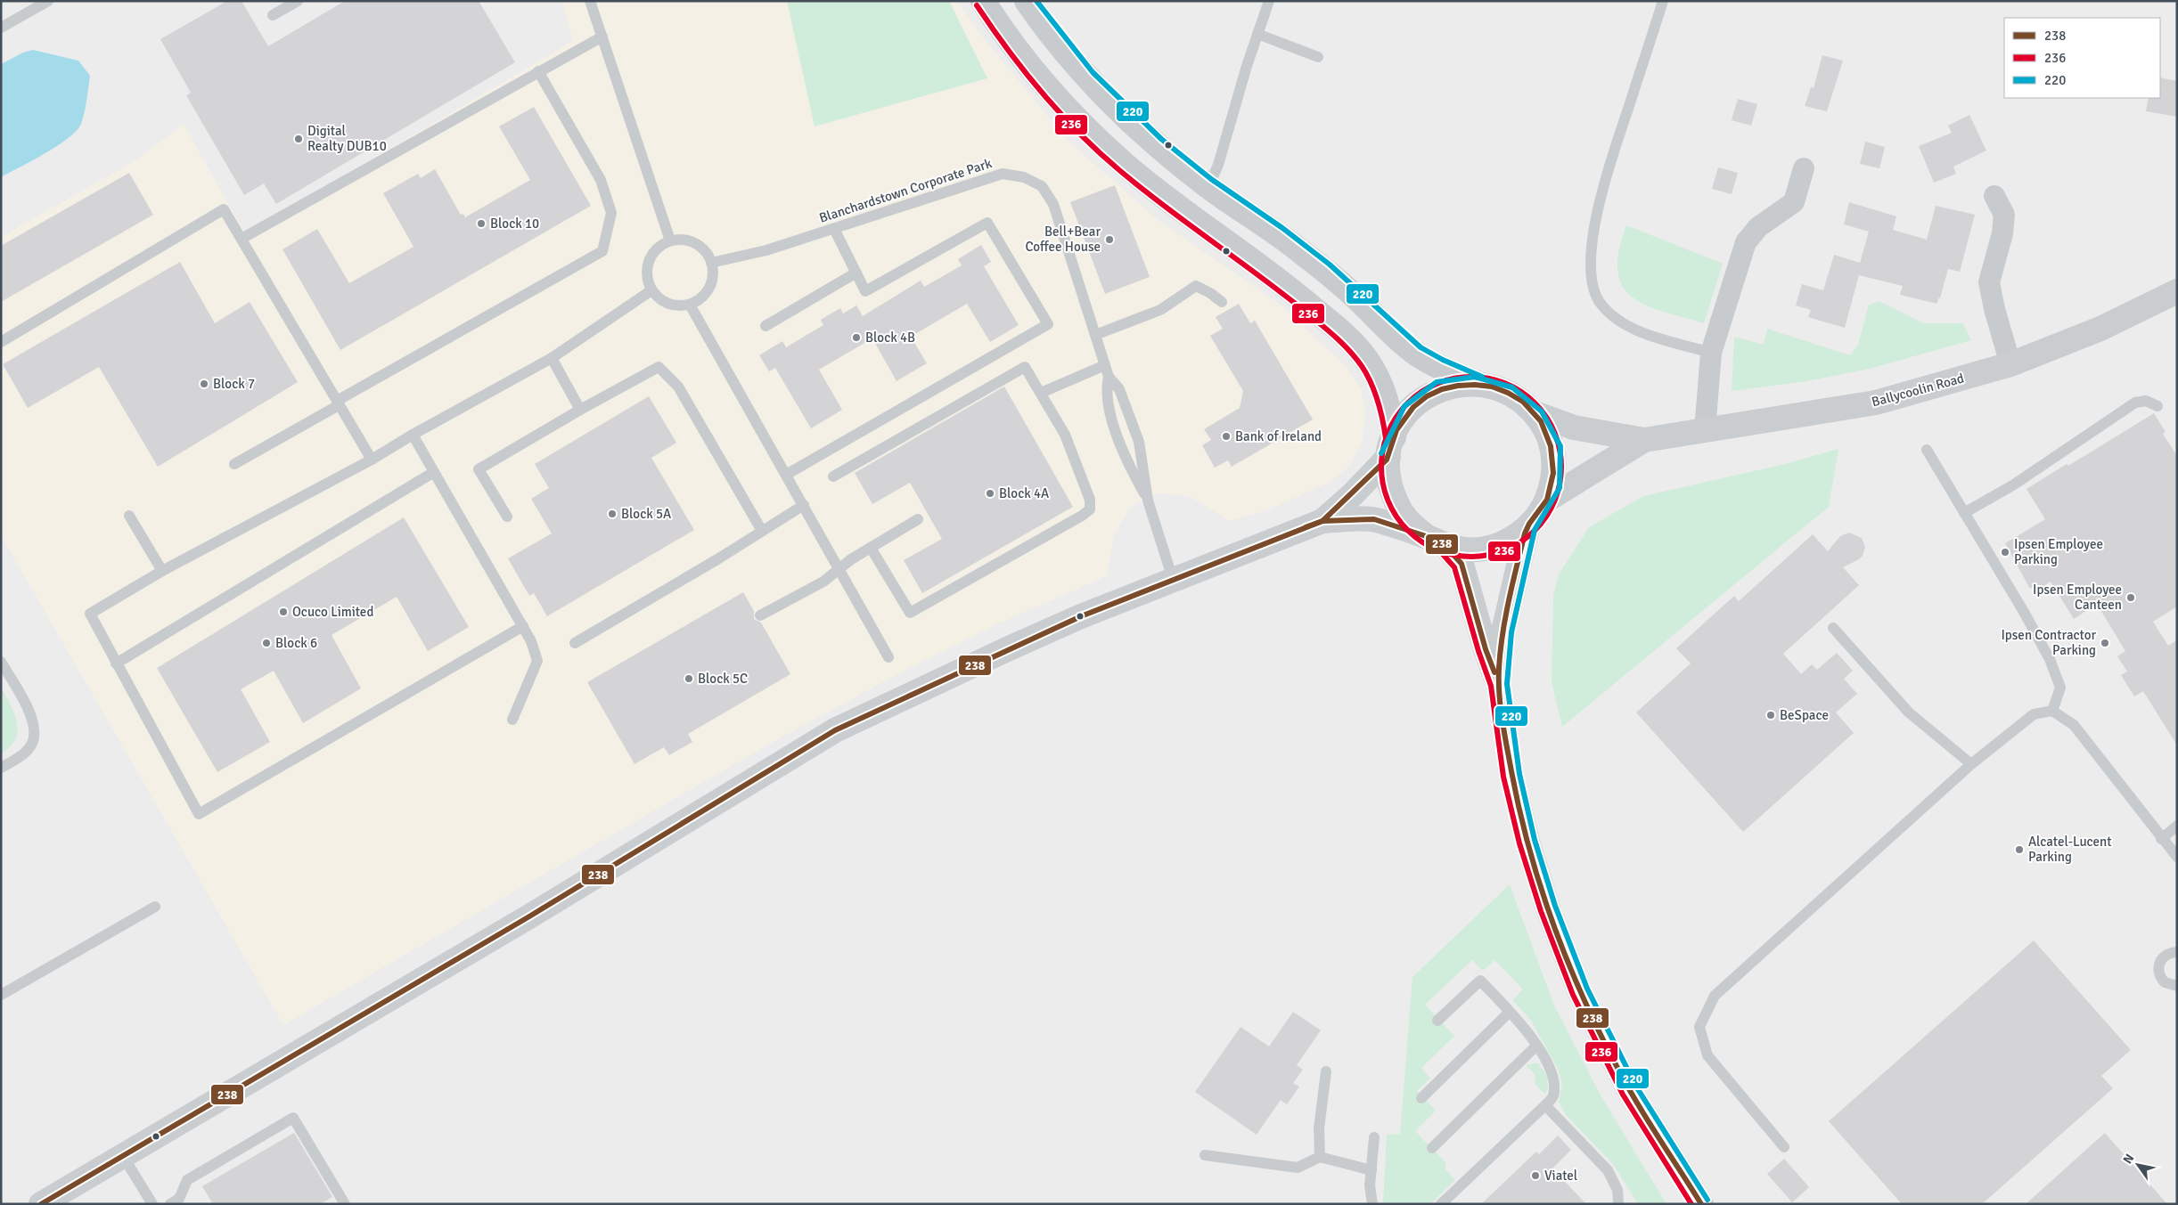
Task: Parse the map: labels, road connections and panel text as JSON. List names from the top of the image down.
{
  "streets": {
    "main road": ["Ballycoolin Road"],
    "lane": ["Blanchardstown Corporate Park"]
  },
  "places": [
    "Digital Realty DUB10",
    "Block 10",
    "Bell+Bear Coffee House",
    "Block 4B",
    "Block 7",
    "Bank of Ireland",
    "Block 4A",
    "Block 5A",
    "Ipsen Employee Parking",
    "Ipsen Employee Canteen",
    "Ocuco Limited",
    "Block 6",
    "Ipsen Contractor Parking",
    "Block 5C",
    "BeSpace",
    "Alcatel-Lucent Parking",
    "Viatel"
  ],
  "lines": ["transit line 220", "transit line 236", "transit line 238"],
  "legend": ["238", "236", "220"],
  "north": "top left"
}
